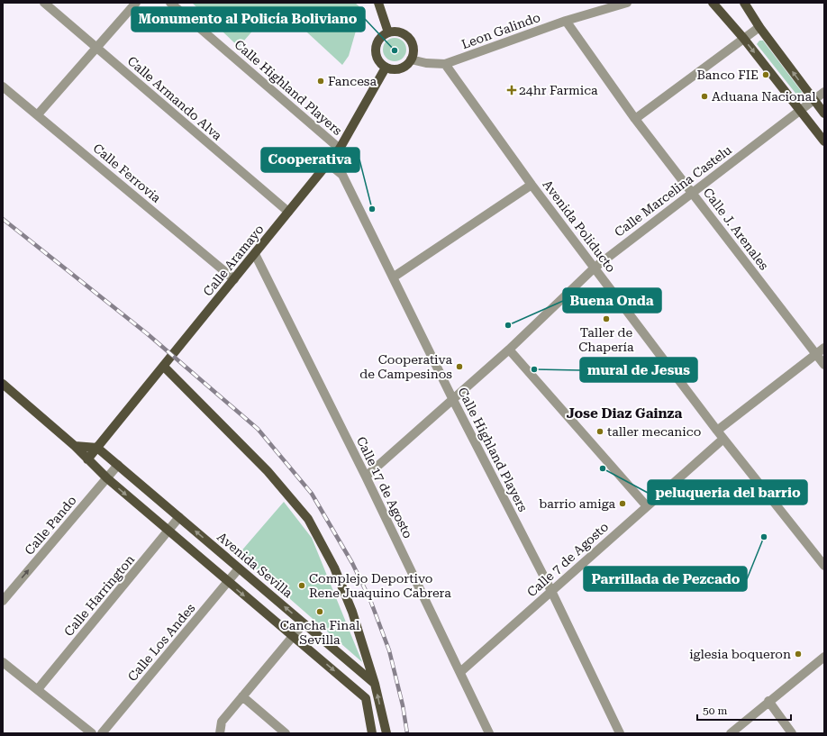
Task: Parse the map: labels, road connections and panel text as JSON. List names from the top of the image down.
{
  "streets": {
    "main road": ["Calle Aramayo", "Avenida Sevilla"],
    "street": [
      "Leon Galindo",
      "Calle Highland Players",
      "Calle Armando Alva",
      "Calle Ferrovia",
      "Calle Marcelina Castelu",
      "Avenida Poliducto",
      "Calle J. Arenales",
      "Calle 17 de Agosto",
      "Calle Pando",
      "Calle 7 de Agosto",
      "Calle Harrington",
      "Calle Los Andes"
    ]
  },
  "crossings": [
    ["Leon Galindo", "Avenida Poliducto"],
    ["Leon Galindo", "Calle J. Arenales"],
    ["Calle Highland Players", "Calle Marcelina Castelu"],
    ["Calle Highland Players", "Calle Aramayo"],
    ["Calle Highland Players", "Calle 7 de Agosto"],
    ["Calle Armando Alva", "Calle Aramayo"],
    ["Calle Ferrovia", "Calle Aramayo"],
    ["Calle Marcelina Castelu", "Avenida Poliducto"],
    ["Calle Marcelina Castelu", "Calle J. Arenales"],
    ["Calle Marcelina Castelu", "Calle 17 de Agosto"],
    ["Avenida Poliducto", "Calle 7 de Agosto"],
    ["Calle Aramayo", "Calle 17 de Agosto"],
    ["Calle Aramayo", "Avenida Sevilla"],
    ["Calle 17 de Agosto", "Calle 7 de Agosto"],
    ["Calle Pando", "Avenida Sevilla"],
    ["Avenida Sevilla", "Calle Harrington"],
    ["Avenida Sevilla", "Calle Los Andes"]
  ],
  "one_way": ["Calle Pando"],
  "districts": ["Jose Diaz Gainza"],
  "places": {
    "other": [
      "Monumento al Policía Boliviano",
      "Banco FIE",
      "Fancesa",
      "Aduana Nacional",
      "Cooperativa",
      "Taller de Chapería",
      "Buena Onda",
      "Cooperativa de Campesinos",
      "mural de Jesus",
      "taller mecanico",
      "peluqueria del barrio",
      "barrio amiga",
      "Parrillada de Pezcado",
      "Complejo Deportivo Rene Juaquino Cabrera",
      "Cancha Final Sevilla",
      "iglesia boqueron"
    ],
    "health": ["24hr Farmica"]
  },
  "scale_bar": "50 m"
}
